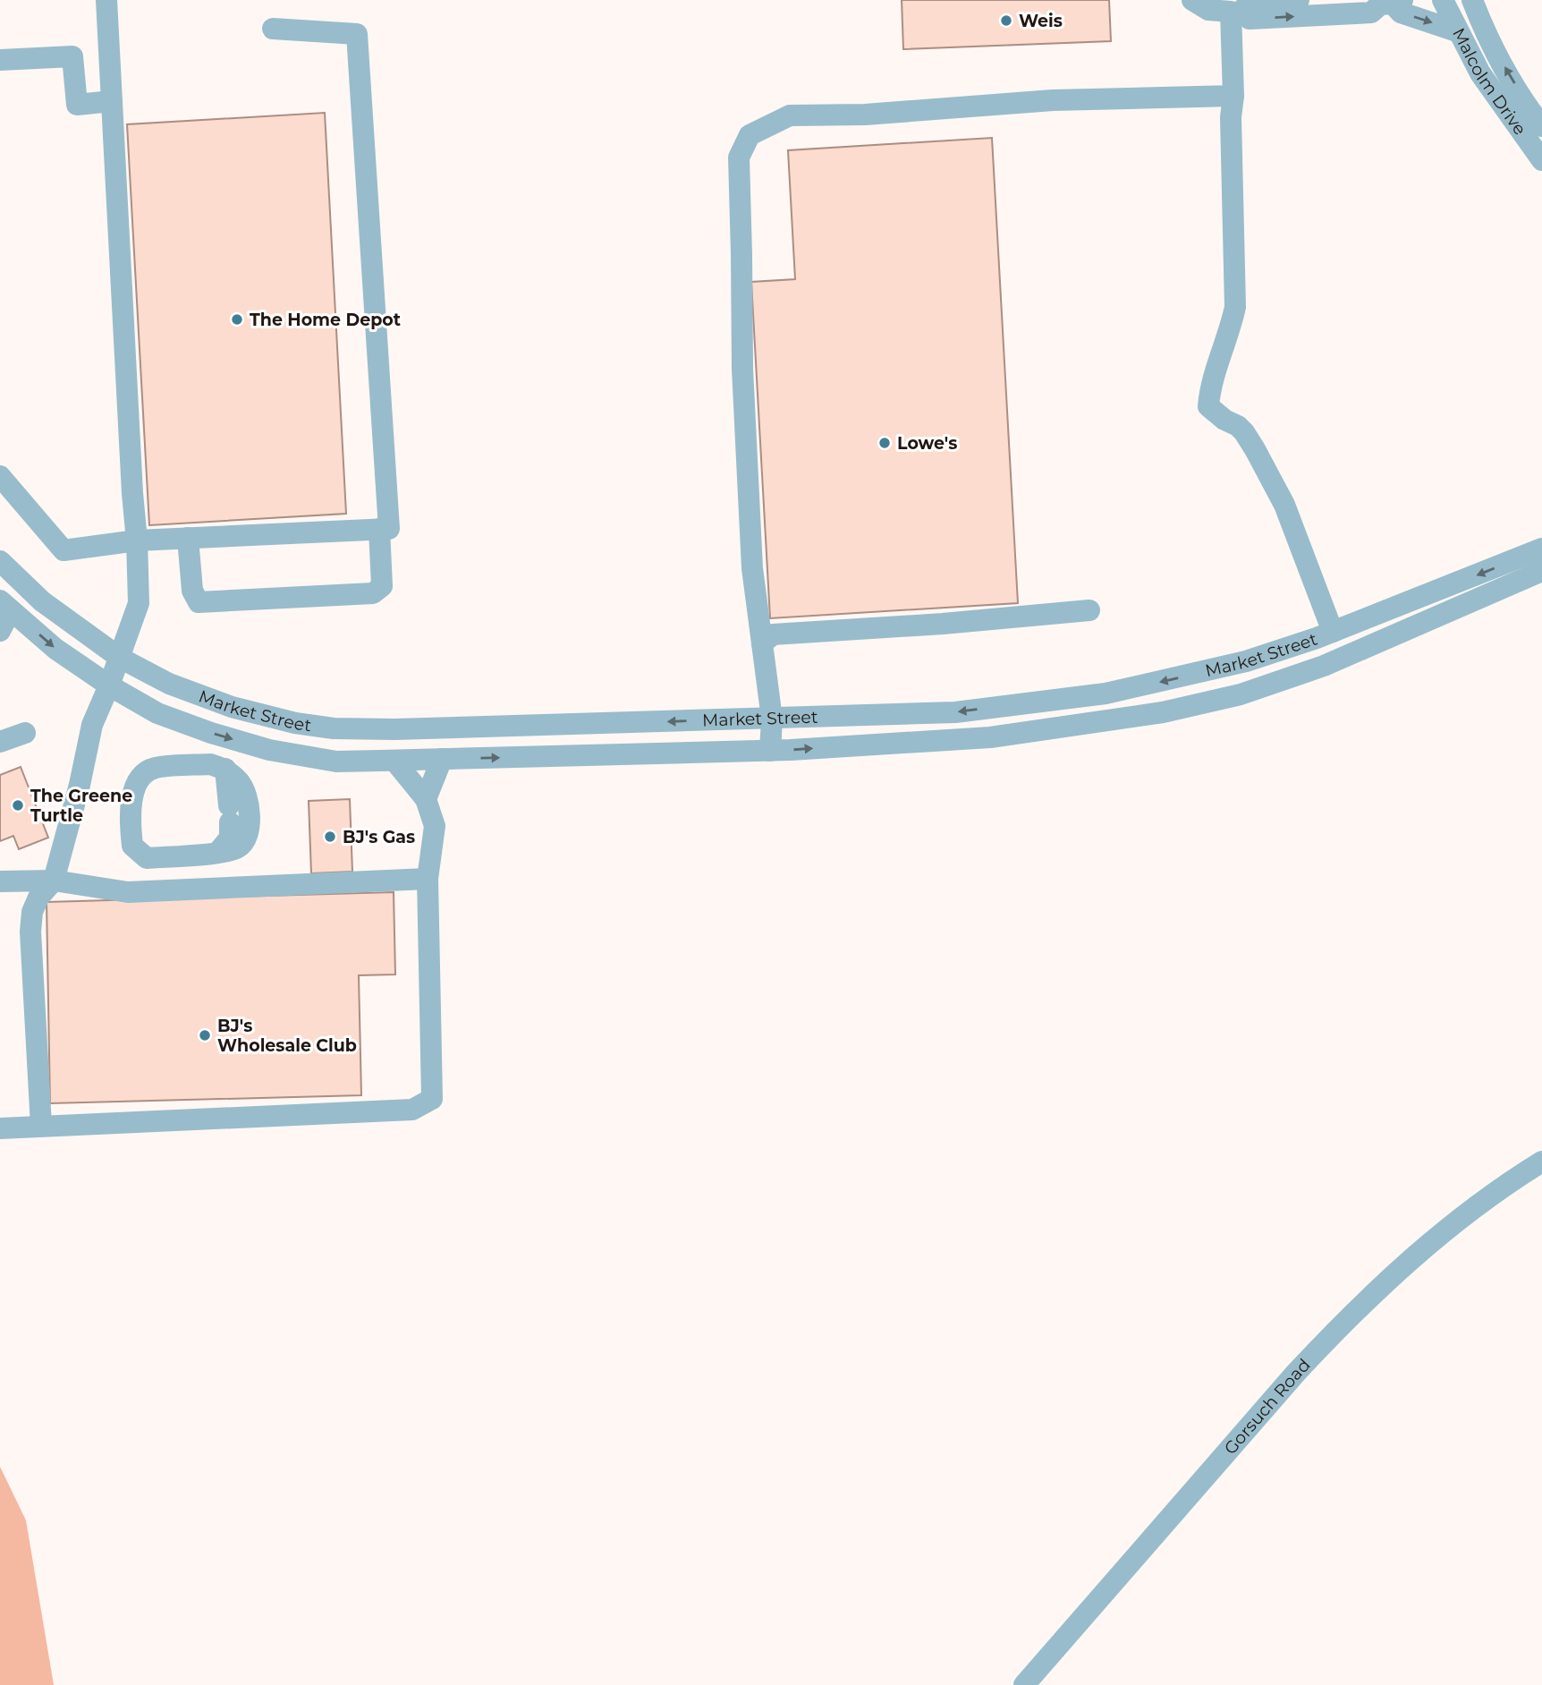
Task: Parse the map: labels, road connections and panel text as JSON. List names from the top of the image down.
{
  "streets": {
    "street": ["Malcolm Drive", "Market Street", "Gorsuch Road"]
  },
  "places": [
    "Weis",
    "The Home Depot",
    "Lowe's",
    "The Greene Turtle",
    "BJ's Gas",
    "BJ's Wholesale Club"
  ]
}
